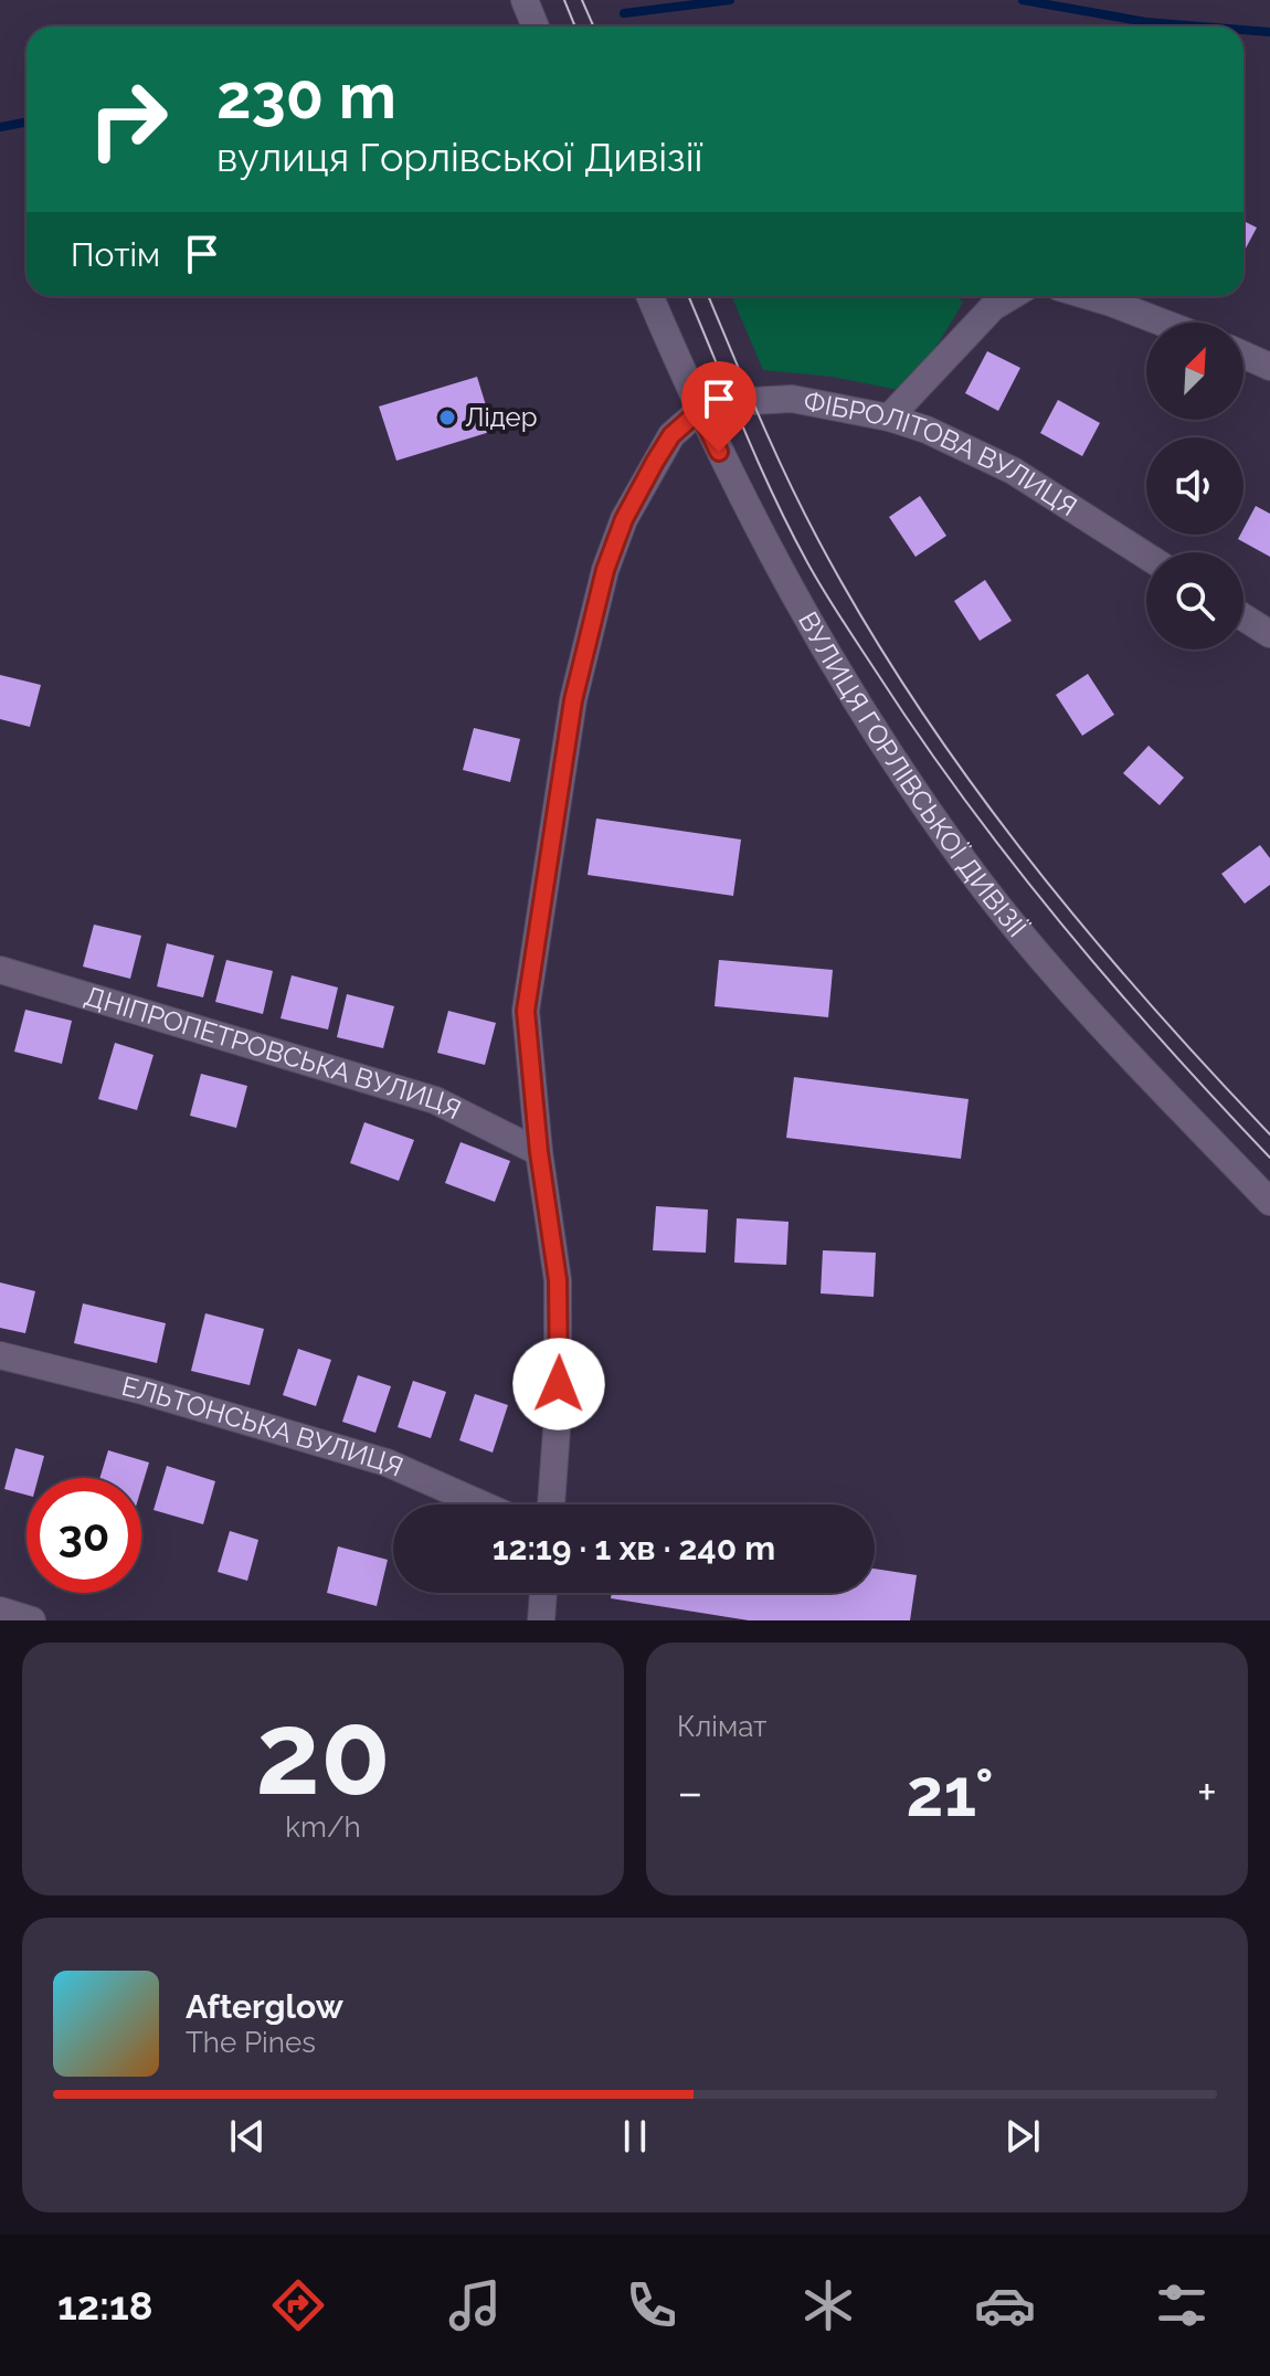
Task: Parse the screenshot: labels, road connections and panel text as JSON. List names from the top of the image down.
{
  "streets": {
    "street": [
      "ФІБРОЛІТОВА ВУЛИЦЯ",
      "ВУЛИЦЯ ГОРЛІВСЬКОЇ ДИВІЗІЇ",
      "ДНІПРОПЕТРОВСЬКА ВУЛИЦЯ",
      "ЕЛЬТОНСЬКА ВУЛИЦЯ"
    ]
  },
  "crossings": [
    ["ФІБРОЛІТОВА ВУЛИЦЯ", "ВУЛИЦЯ ГОРЛІВСЬКОЇ ДИВІЗІЇ"]
  ],
  "places": ["Лідер"],
  "north": "top right",
  "page": {
    "turn": ["230 m", "вулиця Горлівської Дивізії"],
    "then": "Потім",
    "limit": "30",
    "trip": "12:19 · 1 хв · 240 m",
    "tile": [
      ["20", "km/h"],
      "Клімат"
    ],
    "heat": ["−", "21°", "+"],
    "song": ["Afterglow", "The Pines"],
    "tabs": "12:18"
  }
}
